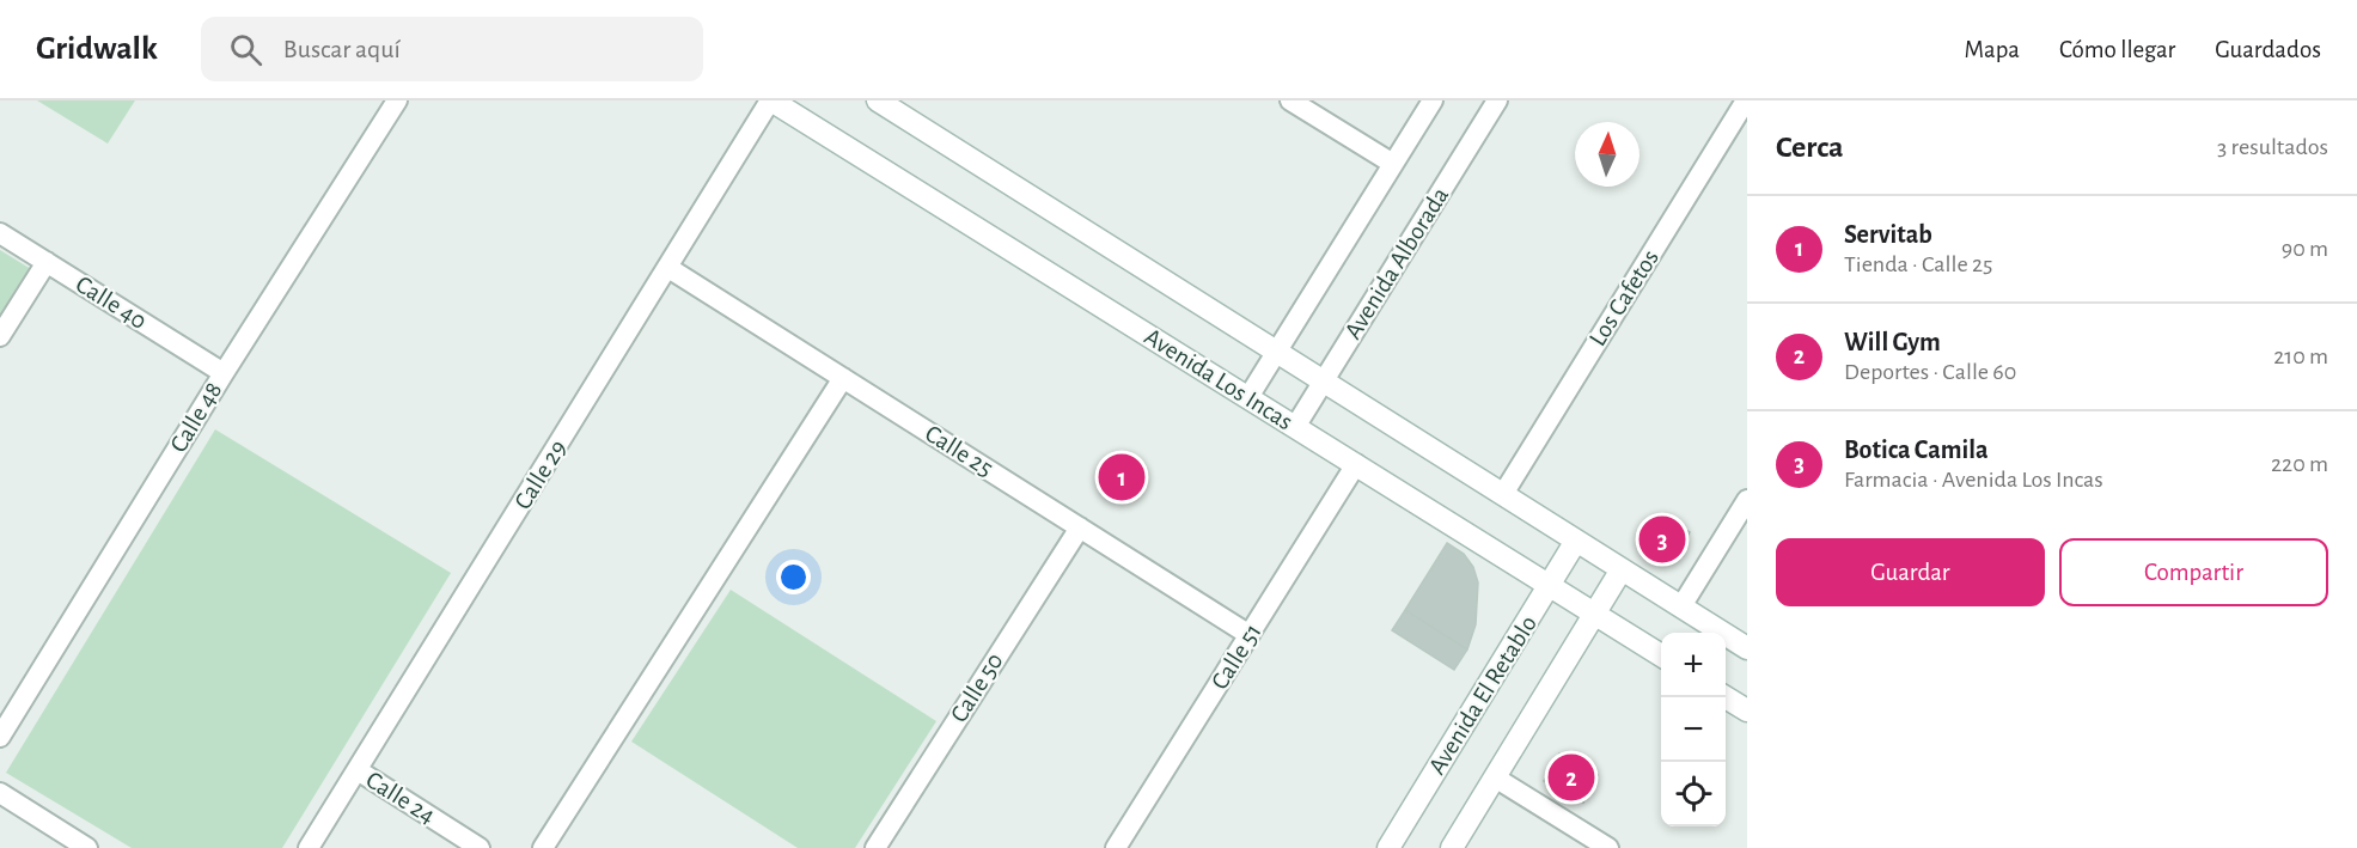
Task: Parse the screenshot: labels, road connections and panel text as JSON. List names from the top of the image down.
{
  "streets": {
    "main road": ["Avenida Los Incas", "Avenida El Retablo"],
    "street": [
      "Avenida Alborada",
      "Los Cafetos",
      "Calle 40",
      "Calle 48",
      "Calle 25",
      "Calle 29",
      "Calle 51",
      "Calle 50",
      "Calle 24"
    ]
  },
  "crossings": [
    ["Avenida Alborada", "Avenida Los Incas"],
    ["Calle 40", "Calle 48"],
    ["Avenida Los Incas", "Calle 29"],
    ["Avenida Los Incas", "Calle 51"],
    ["Avenida Los Incas", "Avenida El Retablo"],
    ["Calle 25", "Calle 29"],
    ["Calle 25", "Calle 51"],
    ["Calle 25", "Calle 50"],
    ["Calle 29", "Calle 24"]
  ],
  "north": "top",
  "page": {
    "header": "Gridwalk",
    "search": "Buscar aquí",
    "nav": ["Mapa", "Cómo llegar", "Guardados"],
    "heading": ["Cerca", "3 resultados"],
    "list": [
      {
        "mark": "1",
        "name": "Servitab",
        "note": "Tienda · Calle 25",
        "value": "90 m"
      },
      {
        "mark": "2",
        "name": "Will Gym",
        "note": "Deportes · Calle 60",
        "value": "210 m"
      },
      {
        "mark": "3",
        "name": "Botica Camila",
        "note": "Farmacia · Avenida Los Incas",
        "value": "220 m"
      }
    ],
    "pins": ["1", "3", "2"],
    "buttons": ["Guardar", "Compartir"],
    "map_buttons": ["+", "−"]
  }
}
